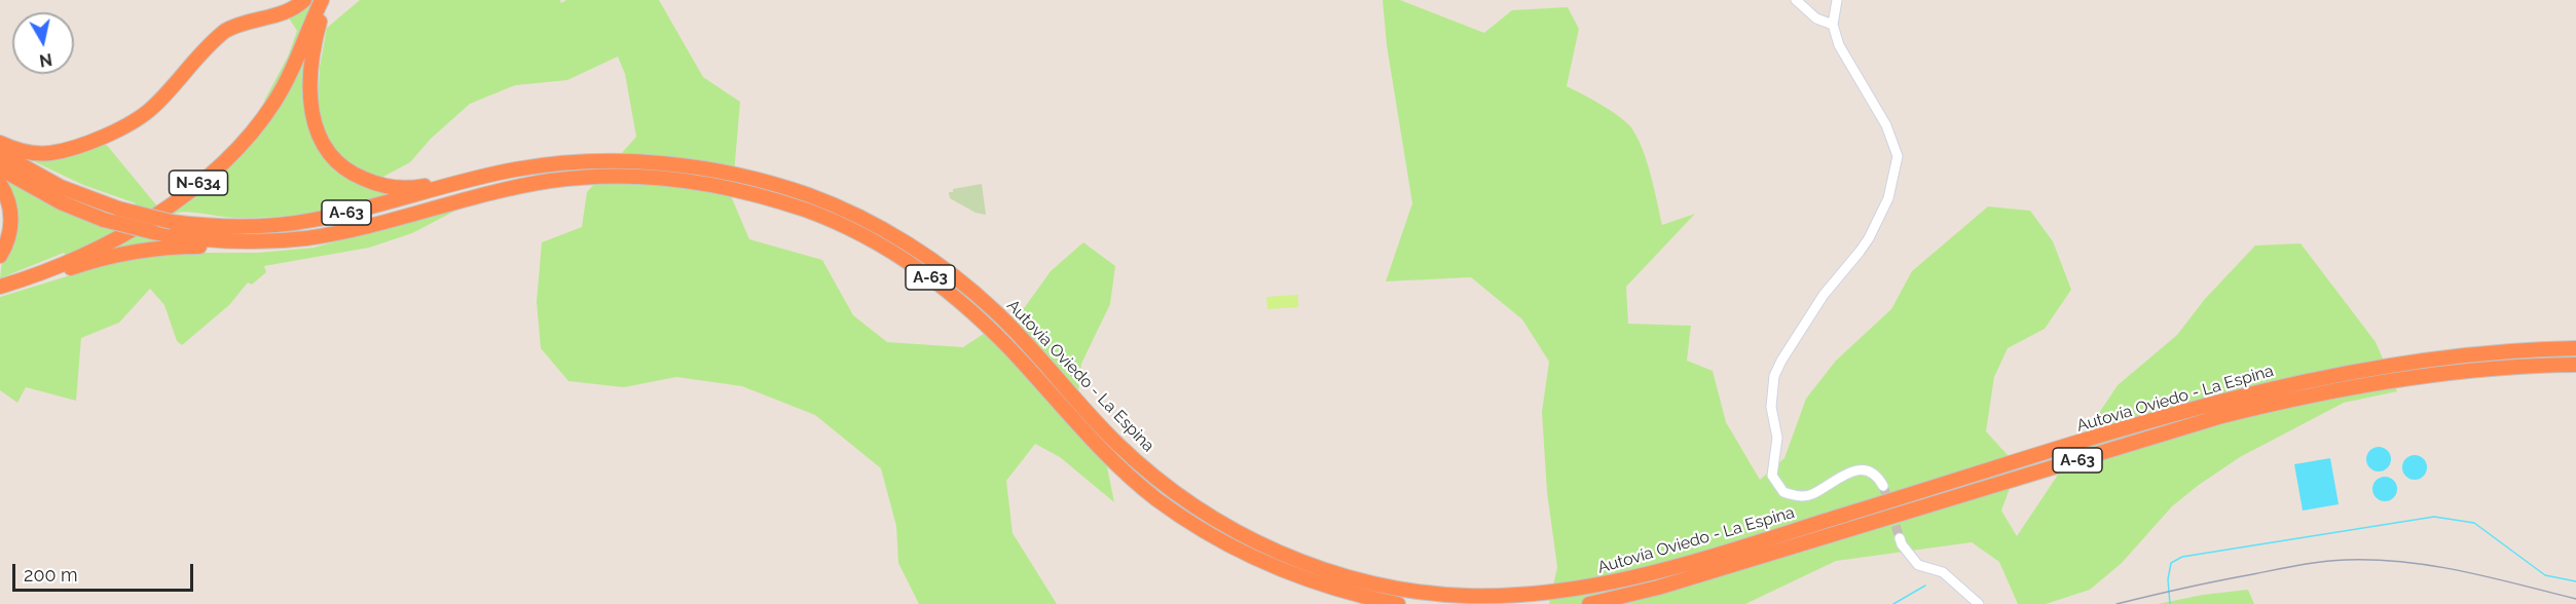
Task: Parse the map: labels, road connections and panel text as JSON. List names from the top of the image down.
{
  "streets": {
    "highway": ["N-634", "A-63", "Autovía Oviedo - La Espina"]
  },
  "scale_bar": "200 m",
  "north": "bottom"
}
